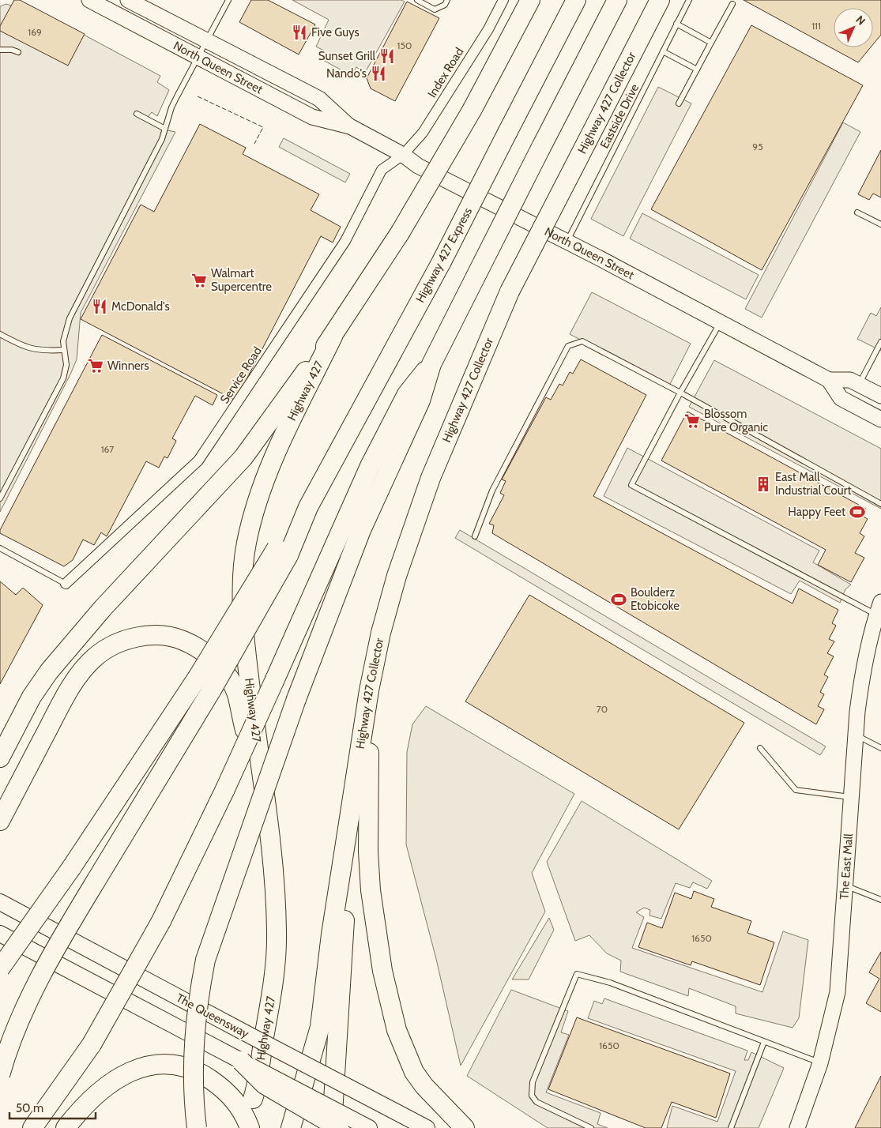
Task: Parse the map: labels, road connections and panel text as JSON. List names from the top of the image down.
{
  "streets": {
    "highway": ["Highway 427 Collector", "Highway 427 Express", "Highway 427"],
    "main road": ["North Queen Street", "The East Mall", "The Queensway"],
    "street": ["Index Road", "Service Road"],
    "lane": ["Eastside Drive"]
  },
  "crossings": [
    ["North Queen Street", "Index Road"],
    ["North Queen Street", "Eastside Drive"],
    ["North Queen Street", "Service Road"],
    ["Index Road", "Service Road"]
  ],
  "places": {
    "restaurant": [
      "Five Guys",
      "Sunset Grill",
      "Nando's",
      "McDonald's"
    ],
    "supermarket": ["Walmart Supercentre", "Winners", "Blossom Pure Organic"],
    "building": ["East Mall Industrial Court"],
    "sports": ["Happy Feet", "Boulderz Etobicoke"]
  },
  "house_numbers": [
    "111",
    "169",
    "150",
    "95",
    "167",
    "70",
    "1650",
    "1650"
  ],
  "scale_bar": "50 m",
  "north": "top right"
}
